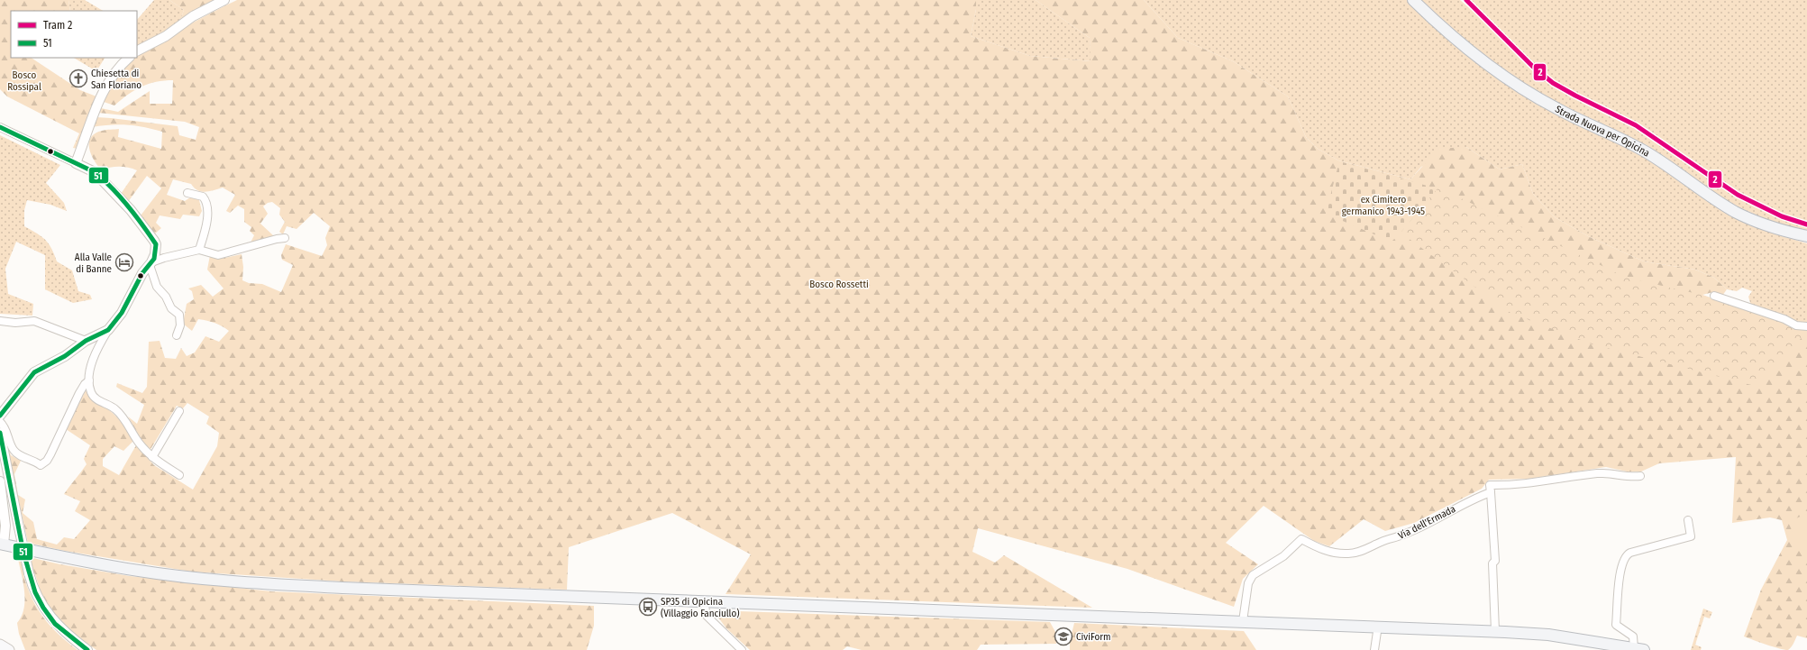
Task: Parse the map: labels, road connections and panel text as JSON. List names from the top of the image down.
{
  "streets": {
    "main road": ["Strada Nuova per Opicina"],
    "street": ["Via dell'Ermada"]
  },
  "parks": ["Bosco Rossipal", "ex Cimitero germanico 1943-1945", "Bosco Rossetti"],
  "places": {
    "church": ["Chiesetta di San Floriano"],
    "hotel": ["Alla Valle di Banne"],
    "bus stop": ["SP35 di Opicina (Villaggio Fanciullo)"],
    "school or university": ["CiviForm"]
  },
  "lines": ["tram line 2", "transit line 51"],
  "legend": ["Tram 2", "51"]
}
